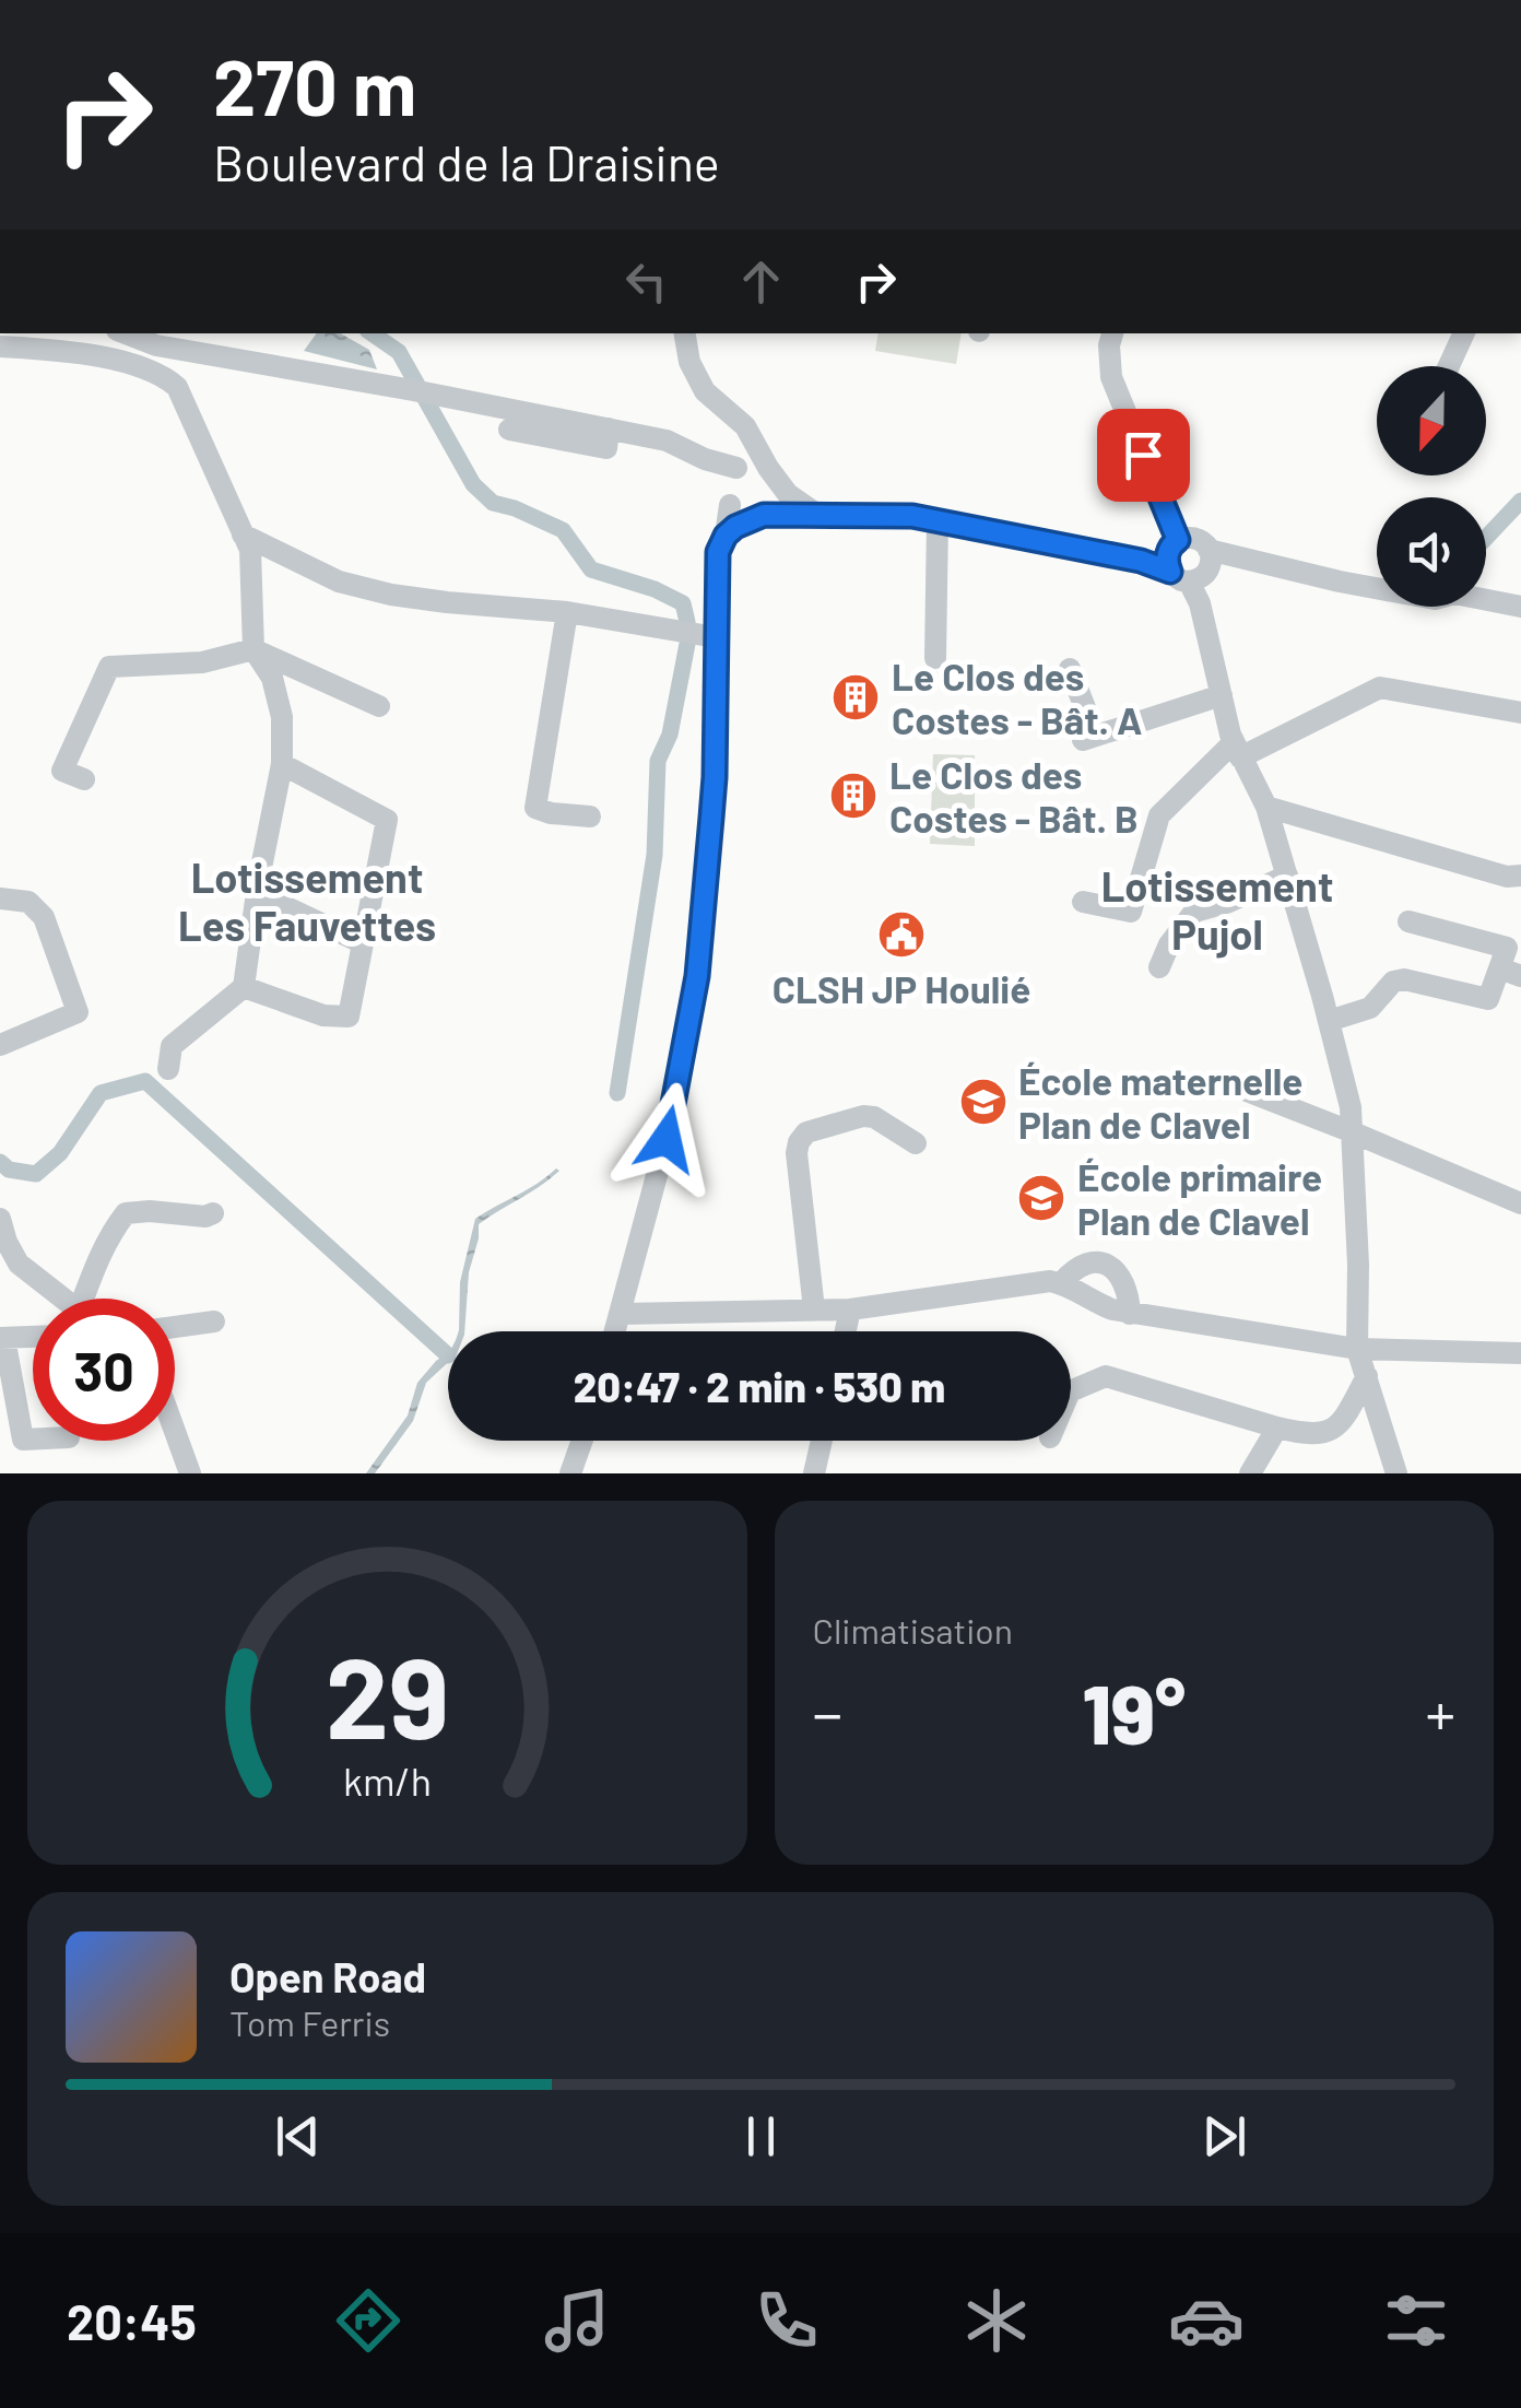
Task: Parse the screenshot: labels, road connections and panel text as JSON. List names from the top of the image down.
{
  "districts": ["Lotissement Les Fauvettes", "Lotissement Pujol"],
  "places": {
    "building": ["Le Clos des Costes - Bât. A", "Le Clos des Costes - Bât. B"],
    "public building": ["CLSH JP Houlié"],
    "school or university": ["École maternelle Plan de Clavel", "École primaire Plan de Clavel"]
  },
  "north": "bottom",
  "page": {
    "turn": ["270 m", "Boulevard de la Draisine"],
    "limit": "30",
    "trip": "20:47 · 2 min · 530 m",
    "tile": "Climatisation",
    "heat": ["−", "19°", "+"],
    "song": ["Open Road", "Tom Ferris"],
    "tabs": "20:45",
    "gauge": ["29", "km/h"]
  }
}
